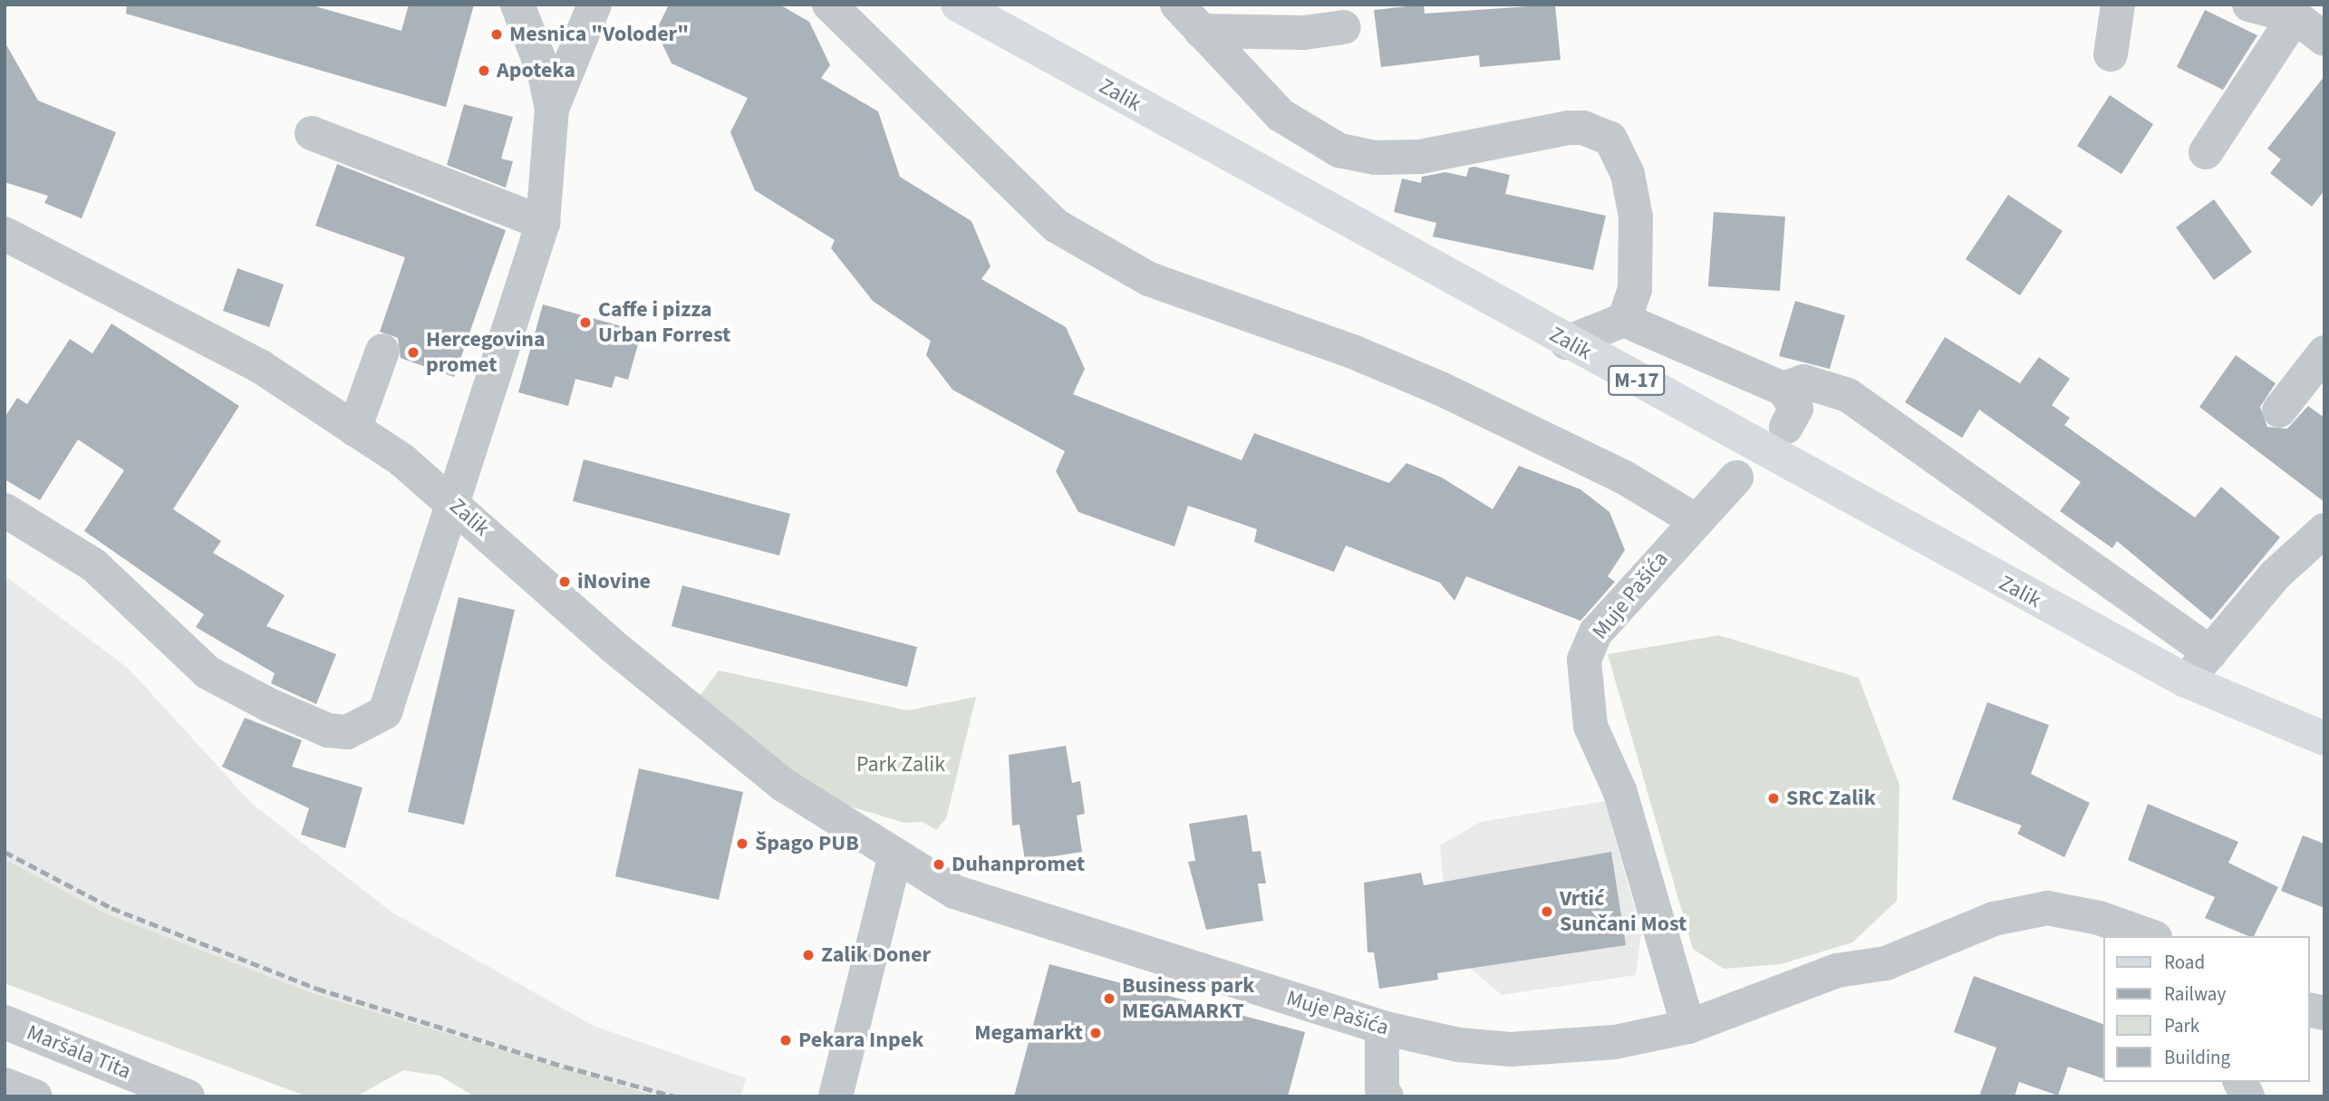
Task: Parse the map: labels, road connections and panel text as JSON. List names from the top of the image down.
{
  "streets": {
    "main road": ["Zalik", "M-17"],
    "street": ["Muje Pašića", "Maršala Tita"]
  },
  "crossings": [
    ["Zalik", "Muje Pašića"]
  ],
  "parks": ["Park Zalik"],
  "places": [
    "Mesnica \"Voloder\"",
    "Apoteka",
    "Caffe i pizza Urban Forrest",
    "Hercegovina promet",
    "iNovine",
    "SRC Zalik",
    "Špago PUB",
    "Duhanpromet",
    "Vrtić Sunčani Most",
    "Zalik Doner",
    "Business park MEGAMARKT",
    "Megamarkt",
    "Pekara Inpek"
  ],
  "legend": [
    "Road",
    "Railway",
    "Park",
    "Building"
  ]
}
